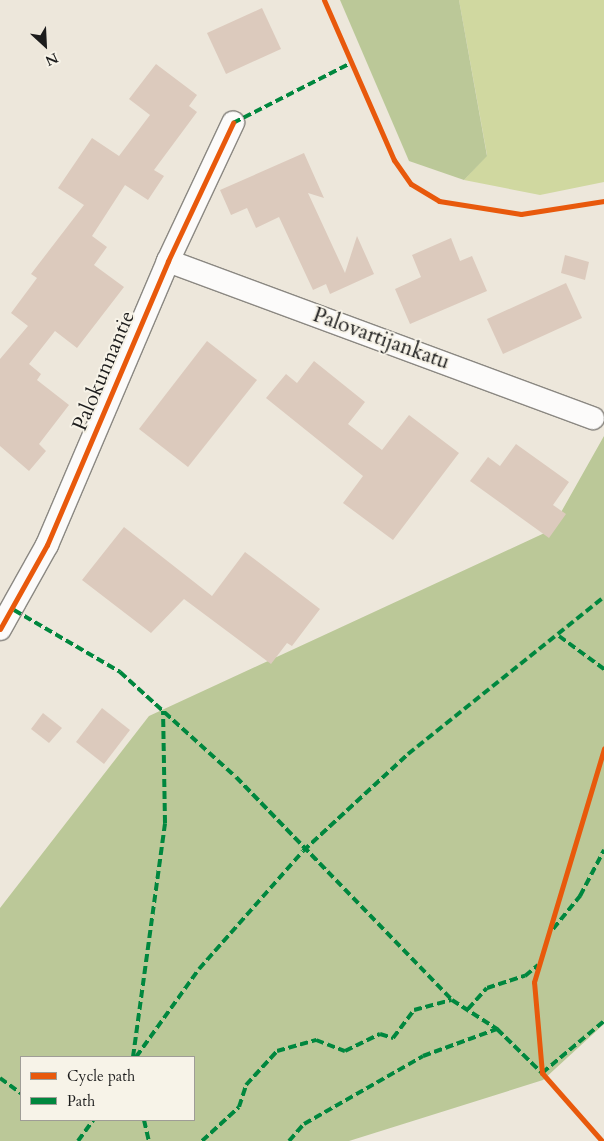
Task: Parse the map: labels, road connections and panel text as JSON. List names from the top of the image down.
{
  "streets": {
    "street": ["Palovartijankatu", "Palokunnantie"]
  },
  "crossings": [
    ["Palovartijankatu", "Palokunnantie"]
  ],
  "legend": ["Cycle path", "Path"],
  "north": "bottom right"
}
